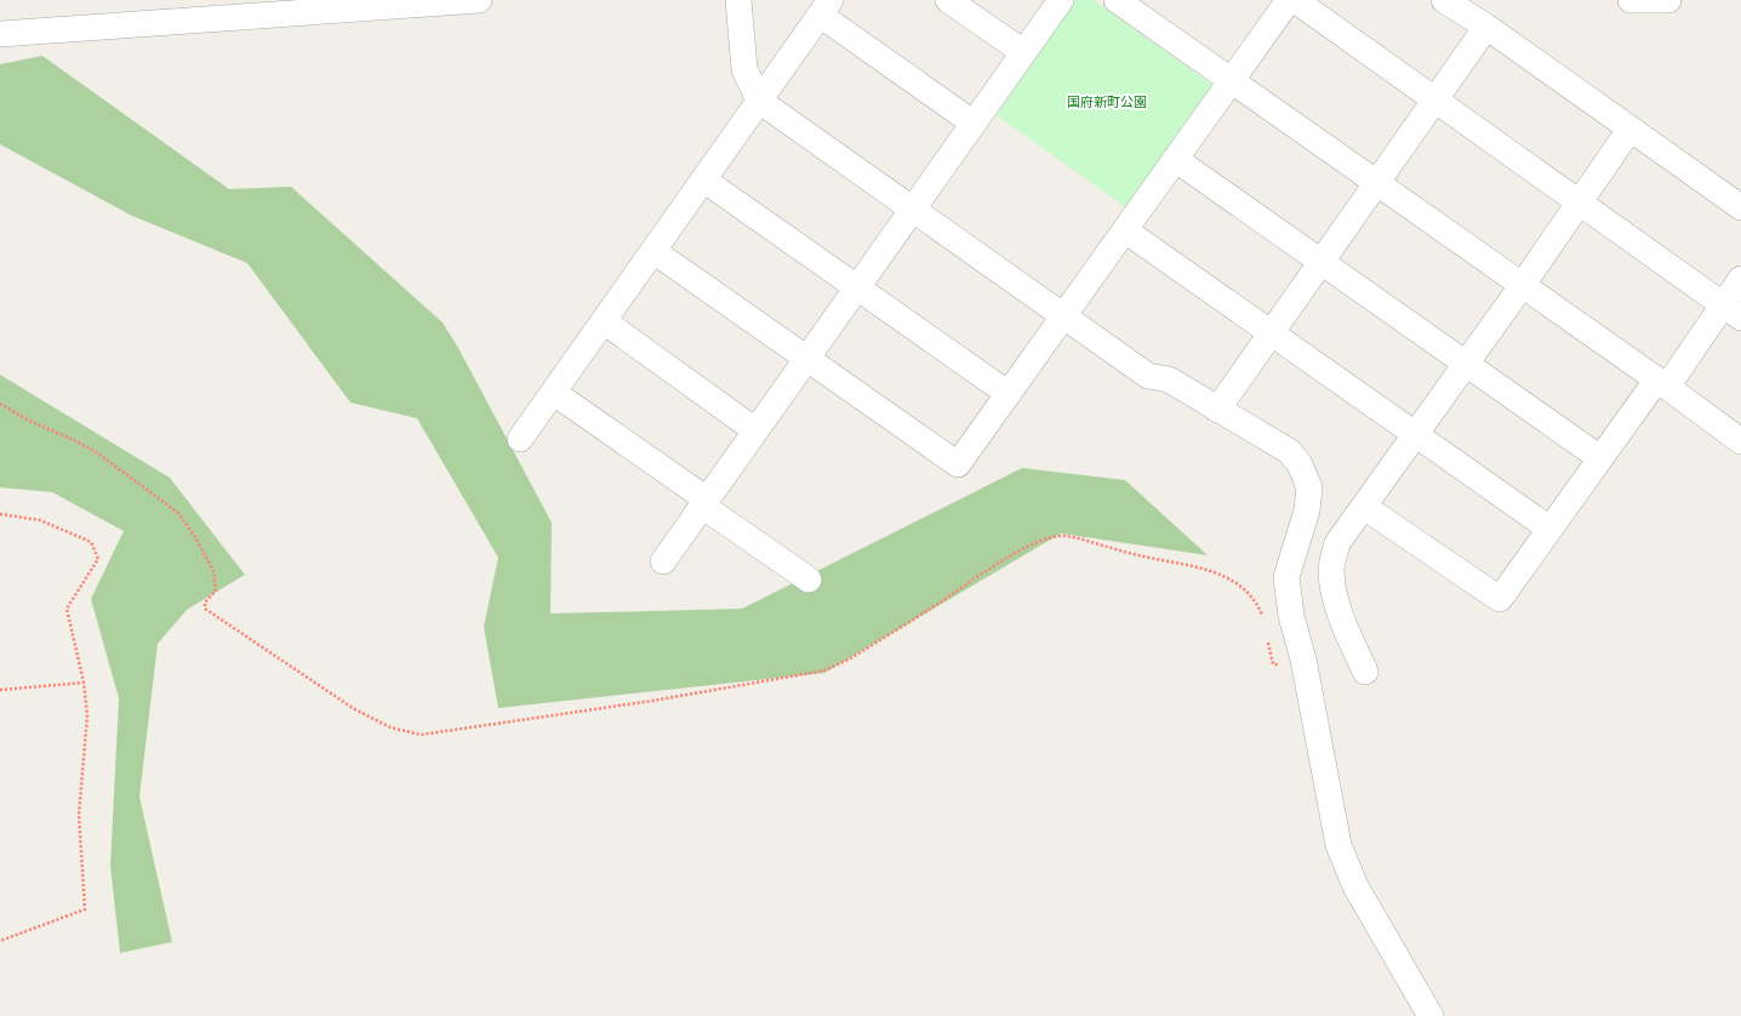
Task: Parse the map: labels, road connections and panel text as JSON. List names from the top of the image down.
{
  "parks": ["国府新町公園"]
}
